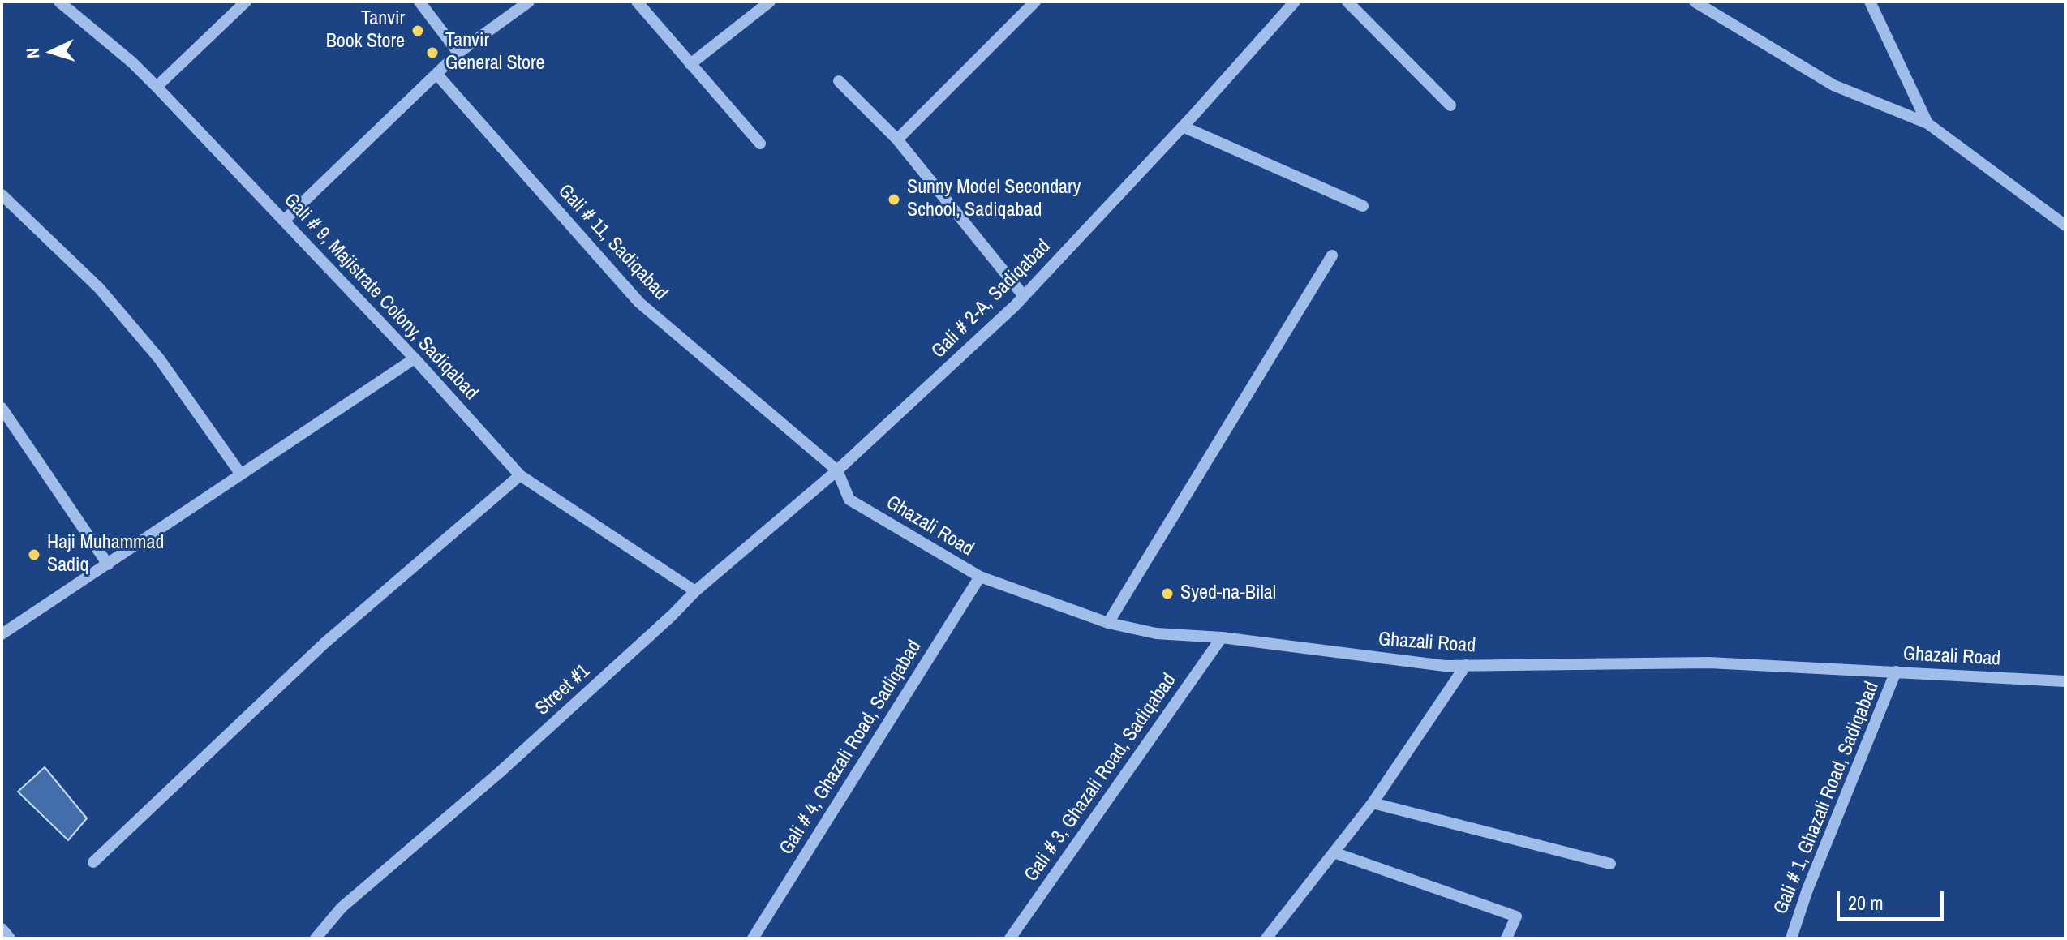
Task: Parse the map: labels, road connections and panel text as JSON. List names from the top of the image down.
{
  "streets": {
    "street": [
      "Gali # 11, Sadiqabad",
      "Gali # 9, Majistrate Colony, Sadiqabad",
      "Gali # 2-A, Sadiqabad",
      "Ghazali Road",
      "Street #1",
      "Gali # 4, Ghazali Road, Sadiqabad",
      "Gali # 3, Ghazali Road, Sadiqabad",
      "Gali # 1, Ghazali Road, Sadiqabad"
    ]
  },
  "crossings": [
    ["Gali # 11, Sadiqabad", "Gali # 2-A, Sadiqabad"],
    ["Gali # 11, Sadiqabad", "Ghazali Road"],
    ["Gali # 11, Sadiqabad", "Street #1"],
    ["Gali # 9, Majistrate Colony, Sadiqabad", "Street #1"],
    ["Gali # 2-A, Sadiqabad", "Ghazali Road"],
    ["Gali # 2-A, Sadiqabad", "Street #1"],
    ["Ghazali Road", "Street #1"],
    ["Ghazali Road", "Gali # 4, Ghazali Road, Sadiqabad"],
    ["Ghazali Road", "Gali # 3, Ghazali Road, Sadiqabad"],
    ["Ghazali Road", "Gali # 1, Ghazali Road, Sadiqabad"]
  ],
  "places": [
    "Tanvir Book Store",
    "Tanvir General Store",
    "Sunny Model Secondary School, Sadiqabad",
    "Haji Muhammad Sadiq",
    "Syed-na-Bilal"
  ],
  "scale_bar": "20 m",
  "north": "left"
}
